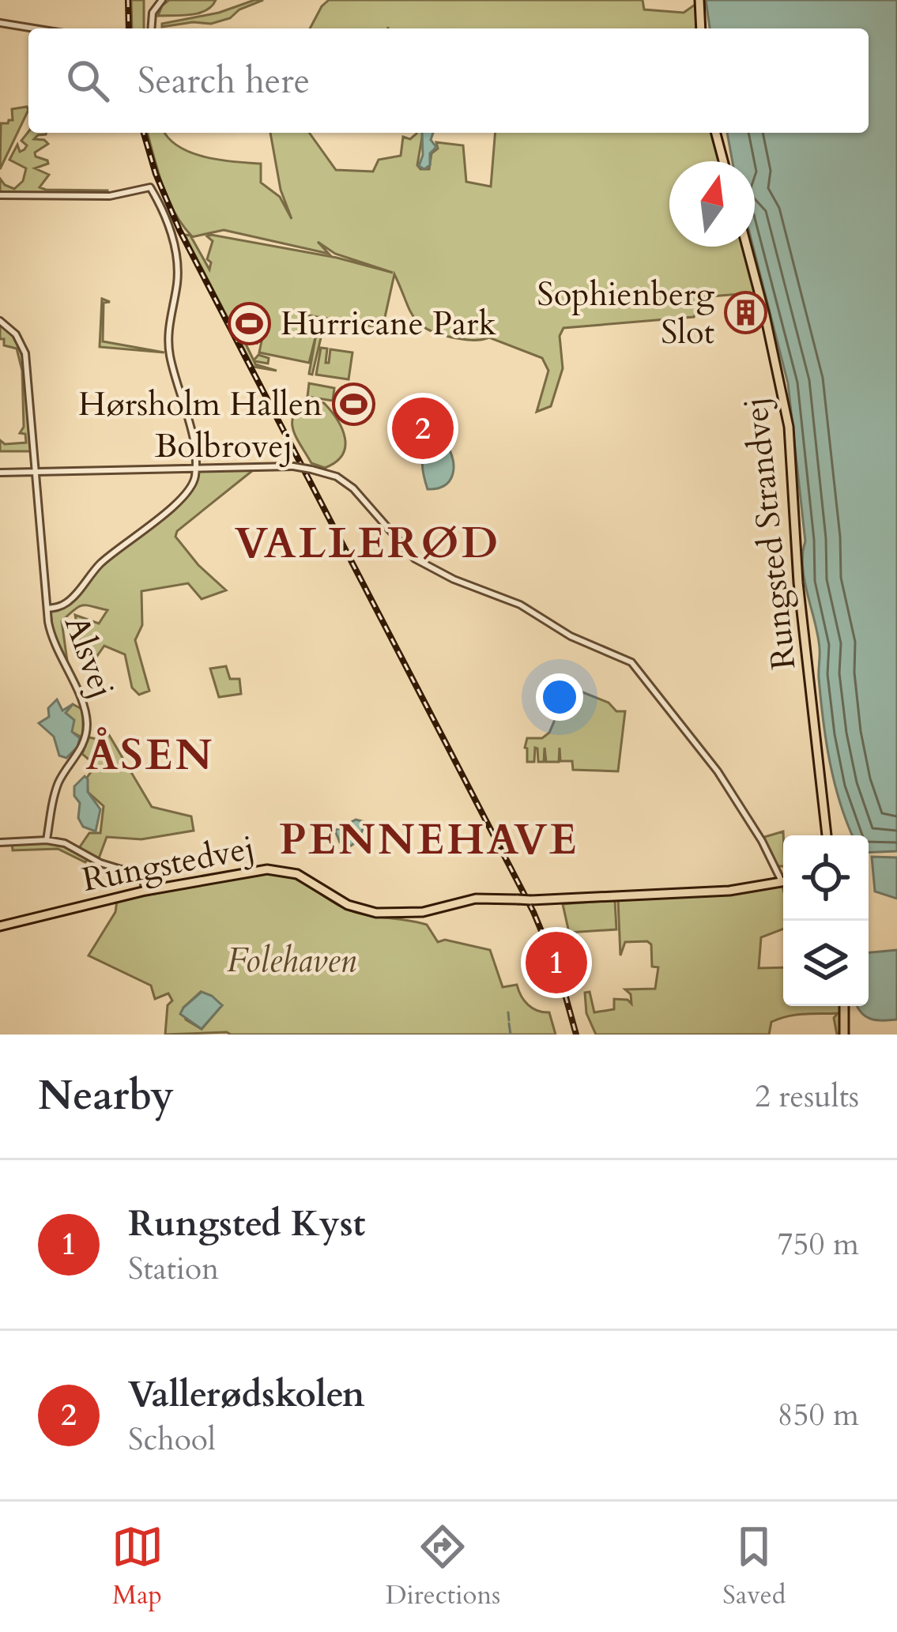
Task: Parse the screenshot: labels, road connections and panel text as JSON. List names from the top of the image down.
{
  "streets": {
    "main road": ["Rungsted Strandvej", "Rungstedvej"],
    "street": ["Bolbrovej", "Alsvej"]
  },
  "crossings": [
    ["Bolbrovej", "Alsvej"]
  ],
  "districts": ["VALLERØD", "ÅSEN", "PENNEHAVE"],
  "parks": ["Folehaven"],
  "places": {
    "building": ["Sophienberg Slot"],
    "sports": ["Hurricane Park", "Hørsholm Hallen"]
  },
  "north": "top",
  "page": {
    "search": "Search here",
    "pins": ["2", "1"],
    "heading": ["Nearby", "2 results"],
    "list": [
      {
        "mark": "1",
        "name": "Rungsted Kyst",
        "note": "Station",
        "value": "750 m"
      },
      {
        "mark": "2",
        "name": "Vallerødskolen",
        "note": "School",
        "value": "850 m"
      }
    ],
    "nav": ["Map", "Directions", "Saved"]
  }
}
